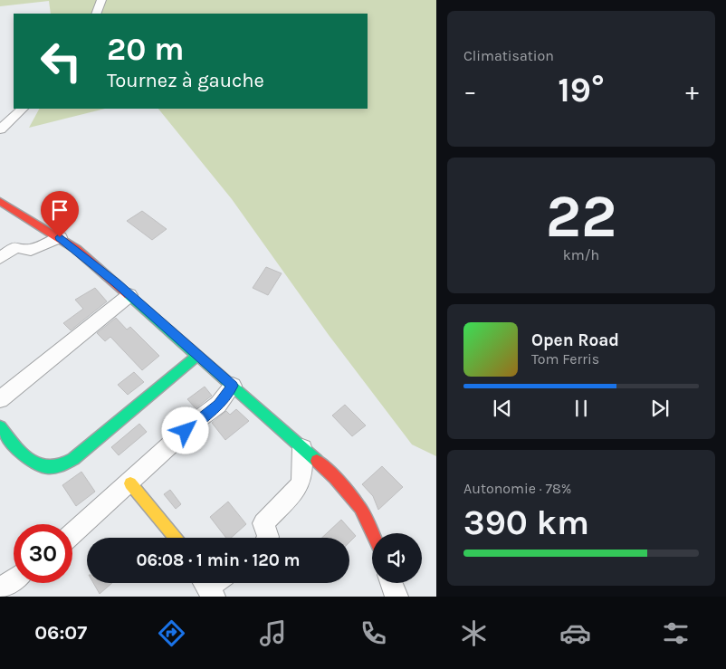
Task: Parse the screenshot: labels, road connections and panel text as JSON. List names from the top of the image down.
{
  "page": {
    "tile": [
      "Climatisation",
      ["22", "km/h"],
      ["Autonomie · 78%", "390 km"]
    ],
    "turn": ["20 m", "Tournez à gauche"],
    "heat": ["−", "19°", "+"],
    "song": ["Open Road", "Tom Ferris"],
    "limit": "30",
    "trip": "06:08 · 1 min · 120 m",
    "tabs": "06:07"
  }
}
